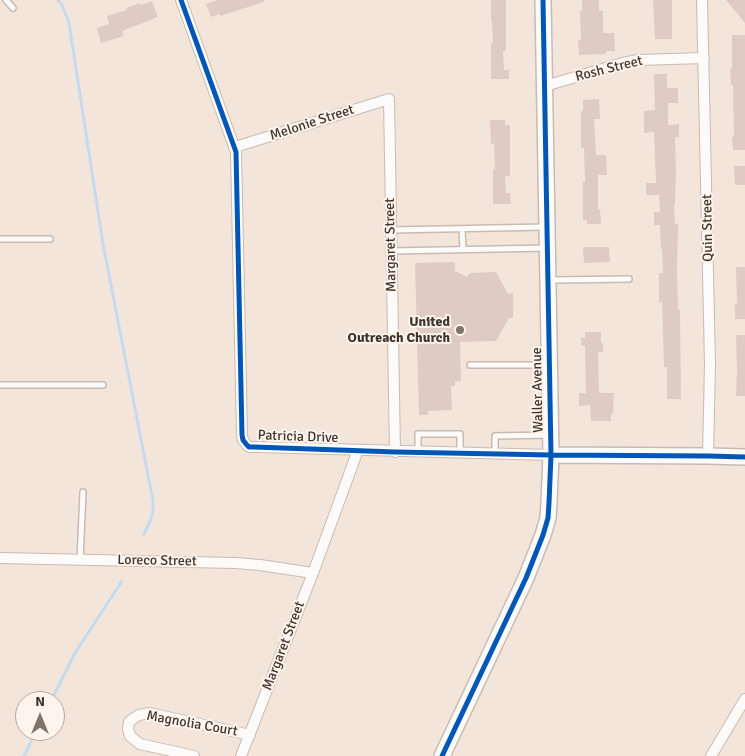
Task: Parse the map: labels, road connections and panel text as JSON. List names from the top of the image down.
{
  "streets": {
    "street": [
      "Rosh Street",
      "Melonie Street",
      "Quin Street",
      "Margaret Street",
      "Waller Avenue",
      "Patricia Drive",
      "Loreco Street",
      "Magnolia Court"
    ]
  },
  "crossings": [
    ["Rosh Street", "Quin Street"],
    ["Rosh Street", "Waller Avenue"],
    ["Melonie Street", "Margaret Street"],
    ["Melonie Street", "Patricia Drive"],
    ["Quin Street", "Patricia Drive"],
    ["Margaret Street", "Patricia Drive"],
    ["Margaret Street", "Loreco Street"],
    ["Margaret Street", "Magnolia Court"],
    ["Waller Avenue", "Patricia Drive"]
  ],
  "places": ["United Outreach Church"],
  "north": "top"
}
